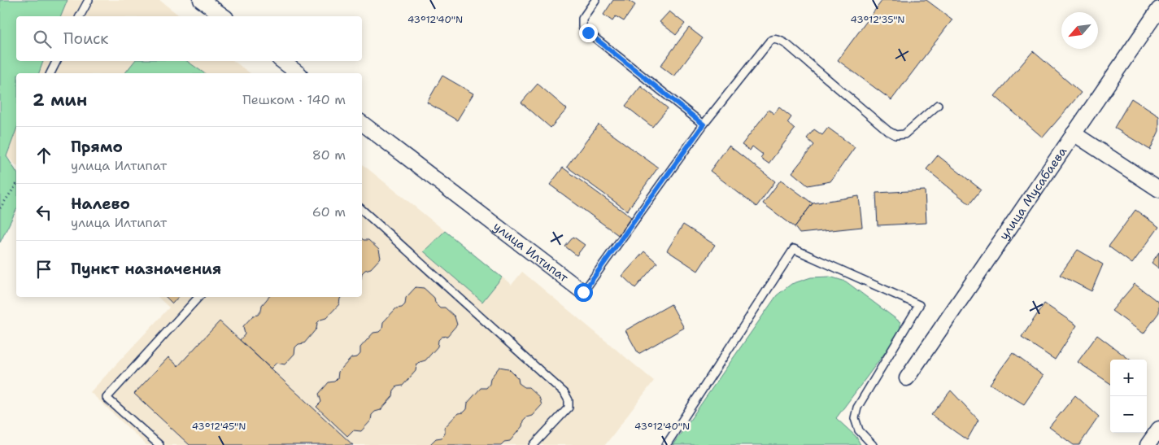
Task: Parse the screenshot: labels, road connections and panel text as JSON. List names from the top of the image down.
{
  "streets": {
    "street": ["улица Мусабаева", "улица Илтипат"]
  },
  "north": "bottom left",
  "page": {
    "search": "Поиск",
    "heading": ["2 мин", "Пешком · 140 m"],
    "list": [
      ["Прямо", "улица Илтипат", "80 m"],
      ["Налево", "улица Илтипат", "60 m"],
      "Пункт назначения"
    ],
    "map_buttons": ["+", "−"]
  },
  "coordinates": ["43°12'40\"N", "43°12'35\"N", "43°12'45\"N"]
}
